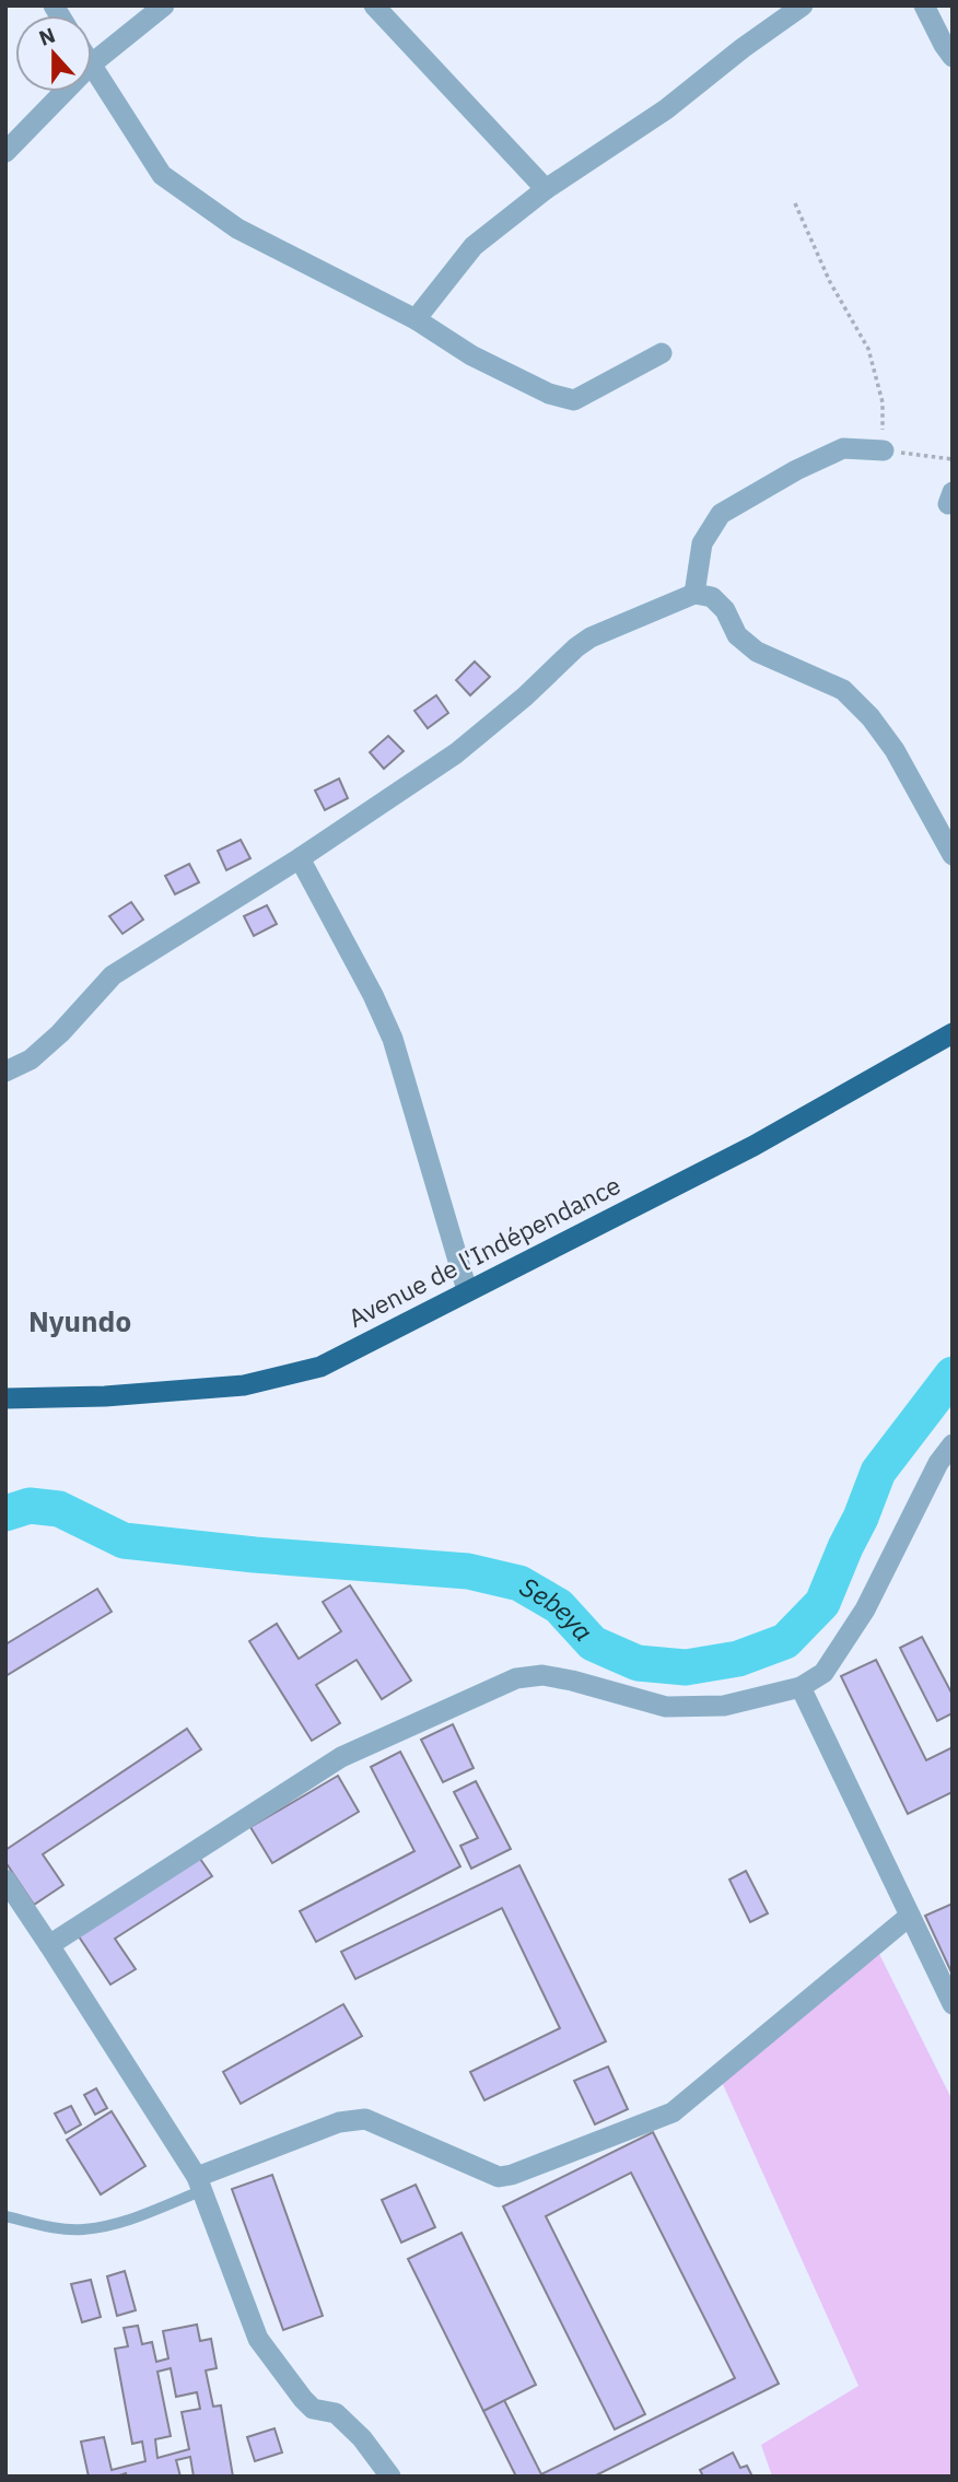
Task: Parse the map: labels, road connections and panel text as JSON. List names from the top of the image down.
{
  "streets": {
    "highway": ["Avenue de l'Indépendance"]
  },
  "districts": ["Nyundo"],
  "water": ["Sebeya"],
  "north": "top"
}
